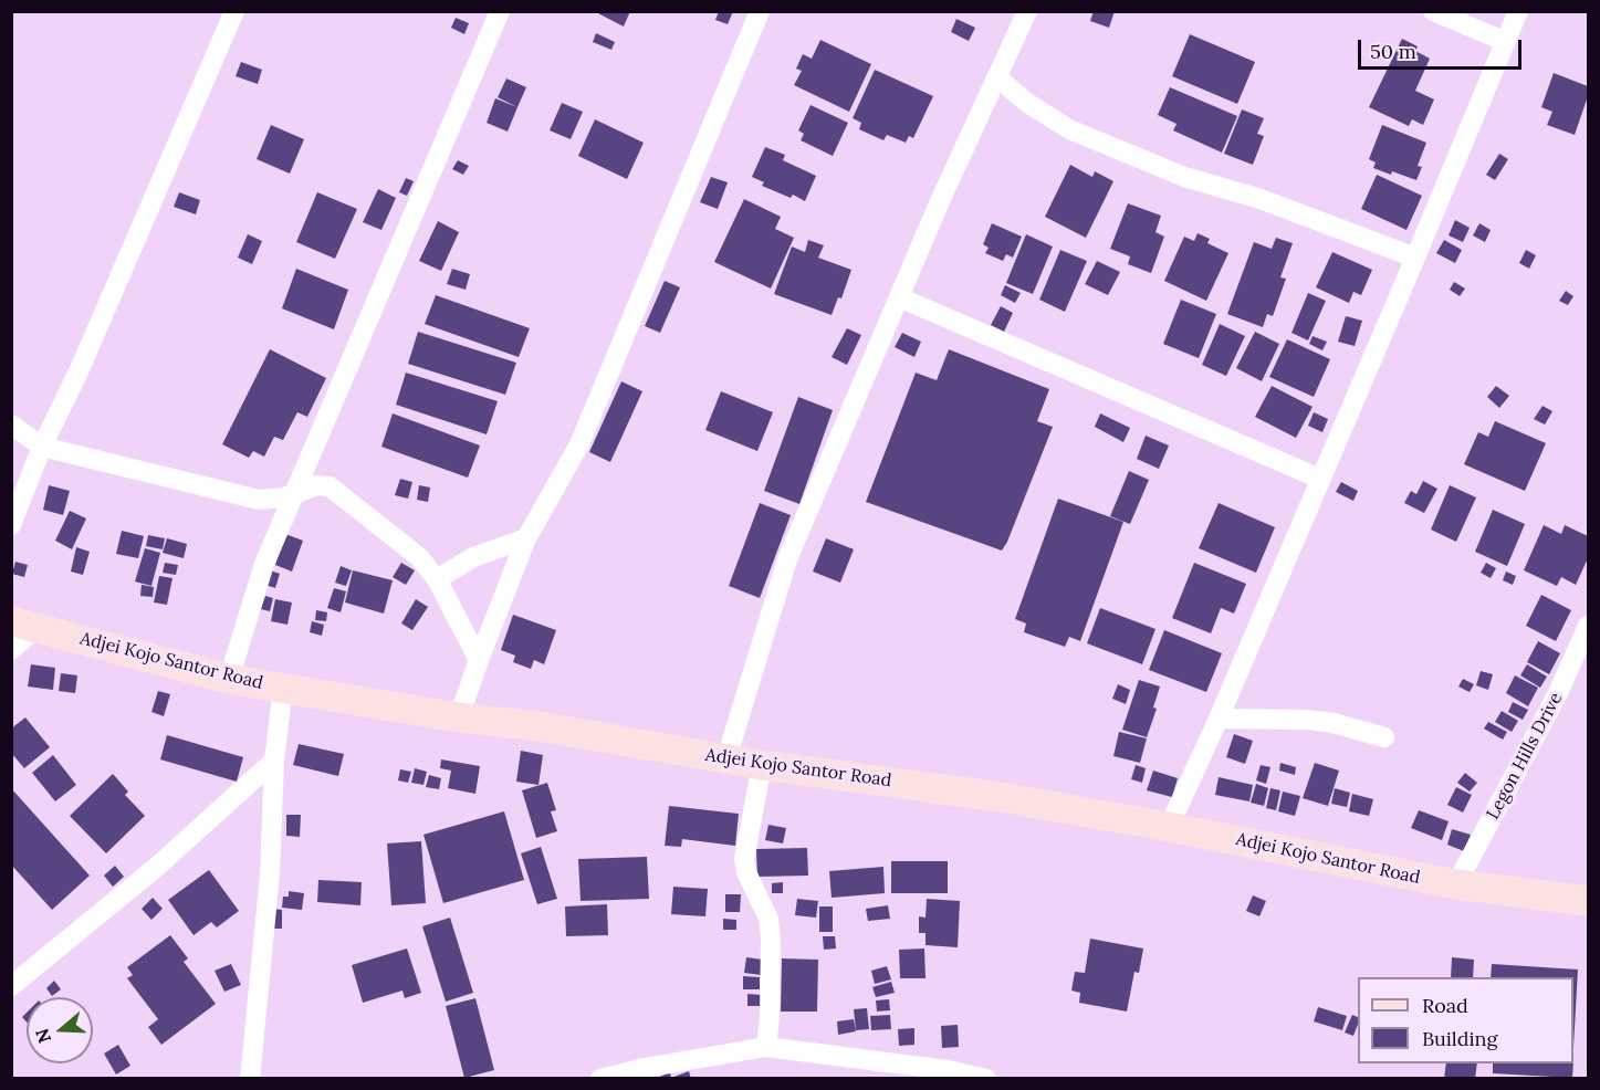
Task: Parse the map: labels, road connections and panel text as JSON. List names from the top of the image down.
{
  "streets": {
    "street": ["Adjei Kojo Santor Road", "Legon Hills Drive"]
  },
  "crossings": [
    ["Adjei Kojo Santor Road", "Legon Hills Drive"]
  ],
  "legend": ["Road", "Building"],
  "scale_bar": "50 m",
  "north": "left"
}
